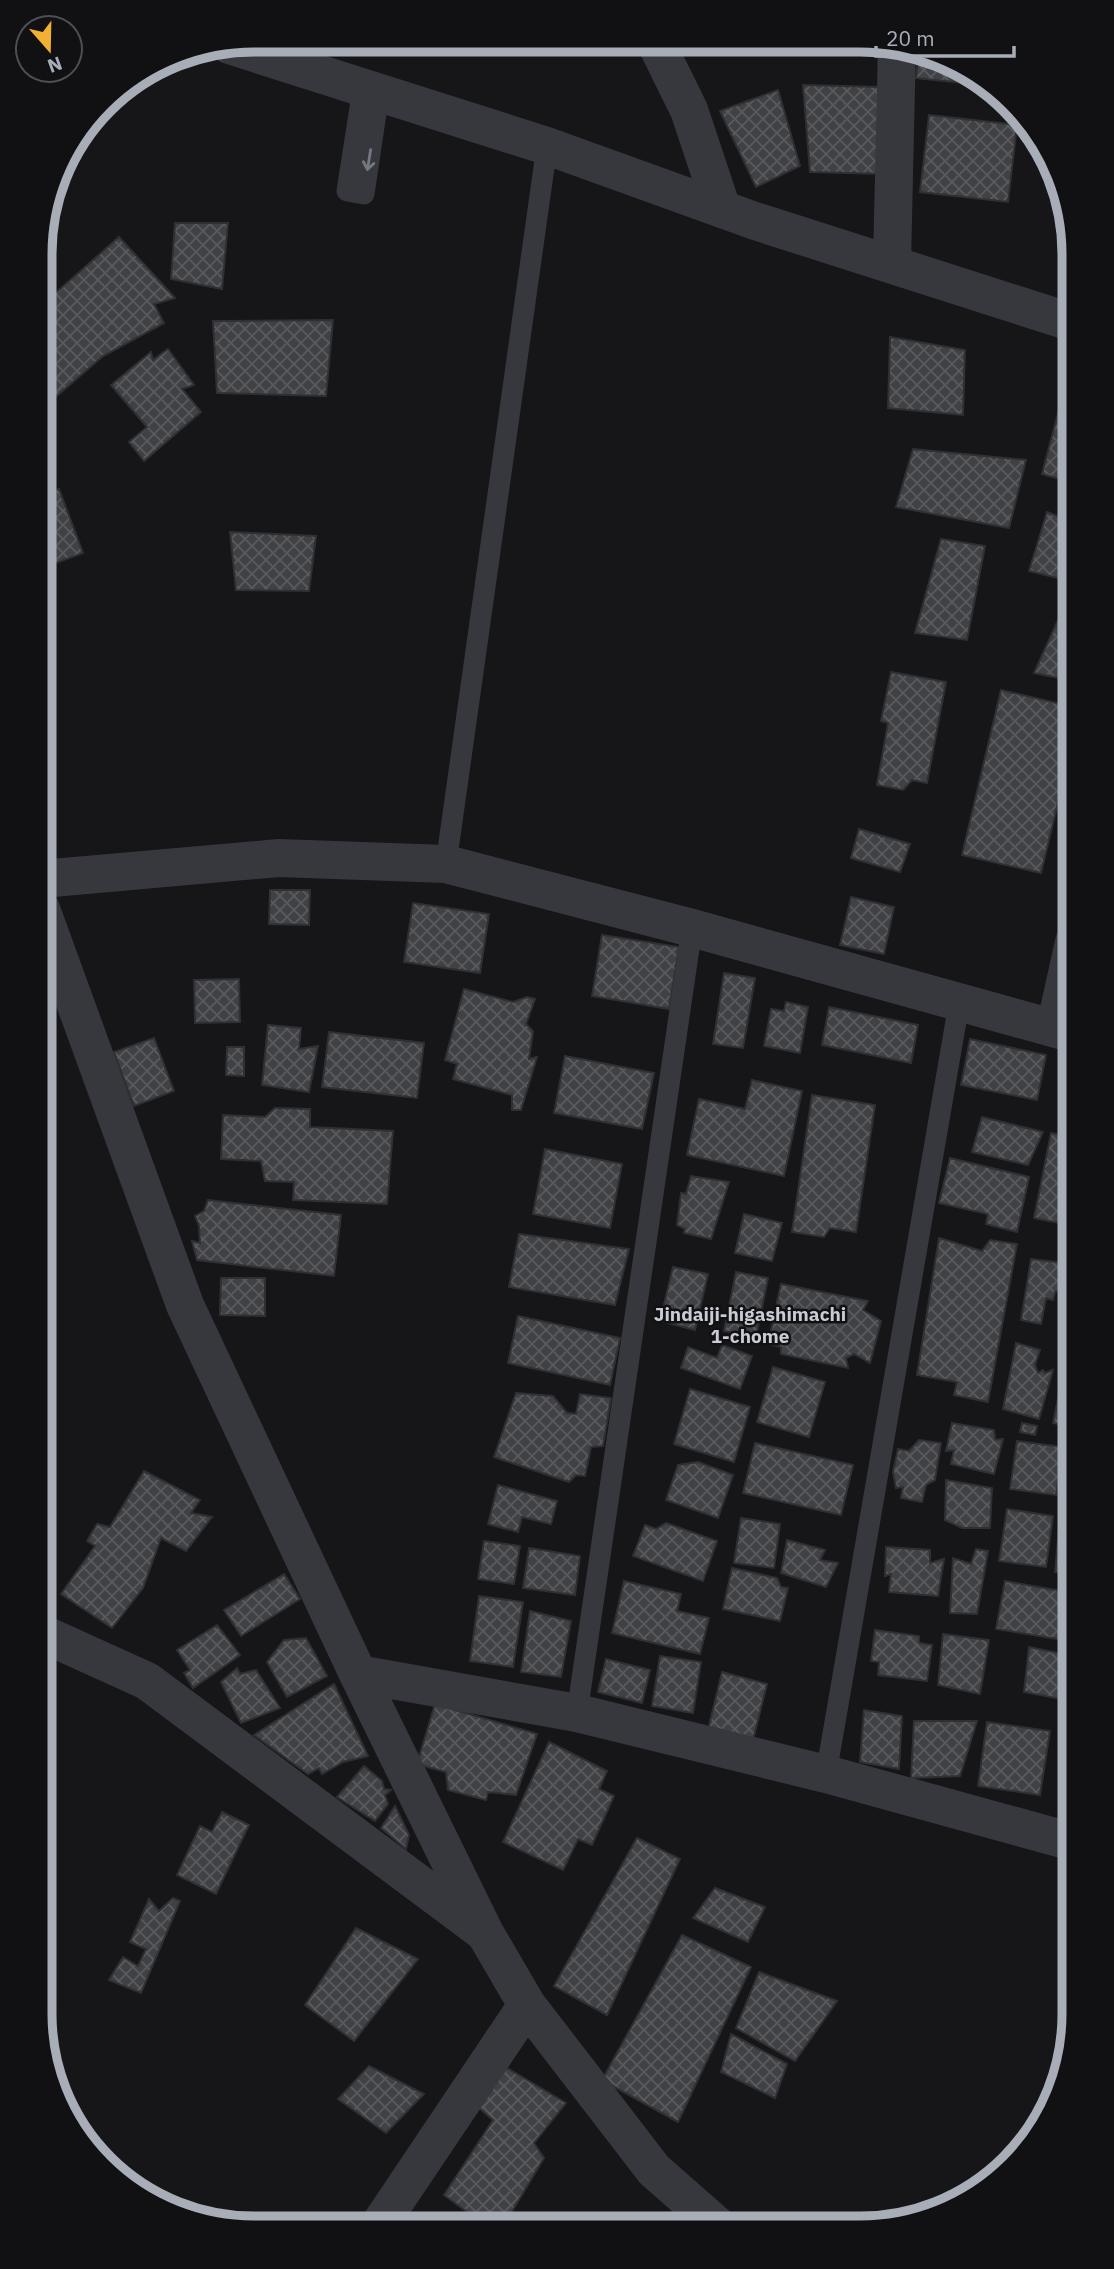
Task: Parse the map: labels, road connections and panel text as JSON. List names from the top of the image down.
{
  "districts": ["Jindaiji-higashimachi 1-chome"],
  "scale_bar": "20 m",
  "north": "bottom"
}
